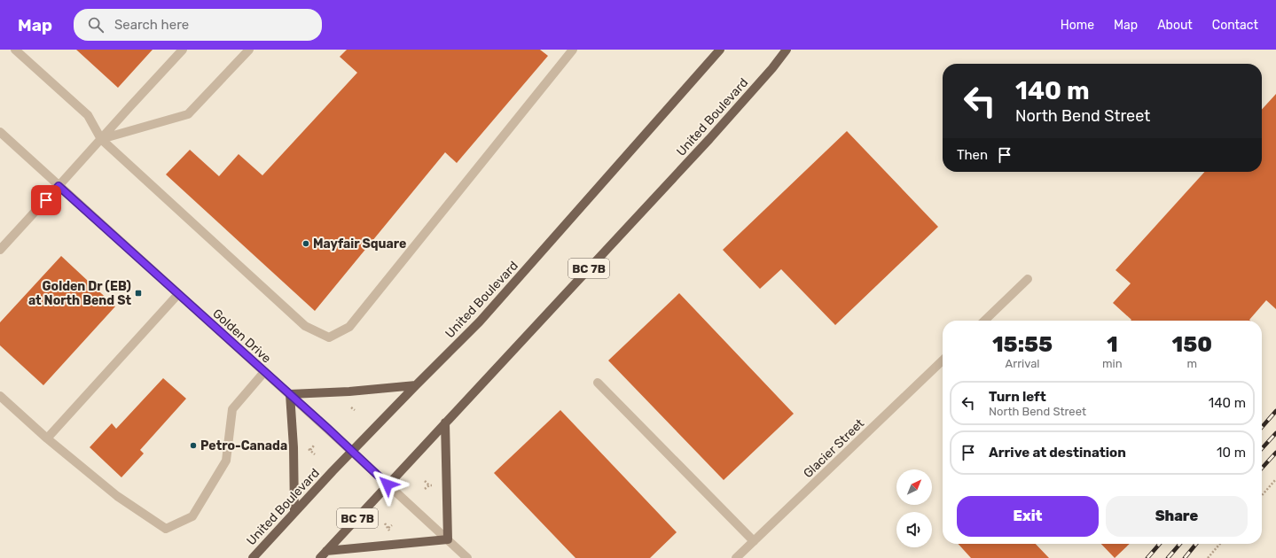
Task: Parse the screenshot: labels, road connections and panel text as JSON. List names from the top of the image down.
{
  "streets": {
    "main road": ["United Boulevard", "BC 7B"],
    "street": ["Golden Drive", "Glacier Street"]
  },
  "crossings": [
    ["United Boulevard", "Golden Drive"]
  ],
  "places": {
    "other": ["Mayfair Square", "Petro-Canada"],
    "transit": ["Golden Dr (EB) at North Bend St"]
  },
  "north": "top right",
  "page": {
    "header": "Map",
    "search": "Search here",
    "nav": [
      "Home",
      "Map",
      "About",
      "Contact"
    ],
    "turn": ["140 m", "North Bend Street"],
    "then": "Then",
    "eta": [
      "15:55",
      "Arrival",
      "1",
      "min",
      "150",
      "m"
    ],
    "list": [
      {
        "name": "Turn left",
        "note": "North Bend Street",
        "value": "140 m"
      },
      {
        "name": "Arrive at destination",
        "value": "10 m"
      }
    ],
    "buttons": ["Exit", "Share"]
  }
}
